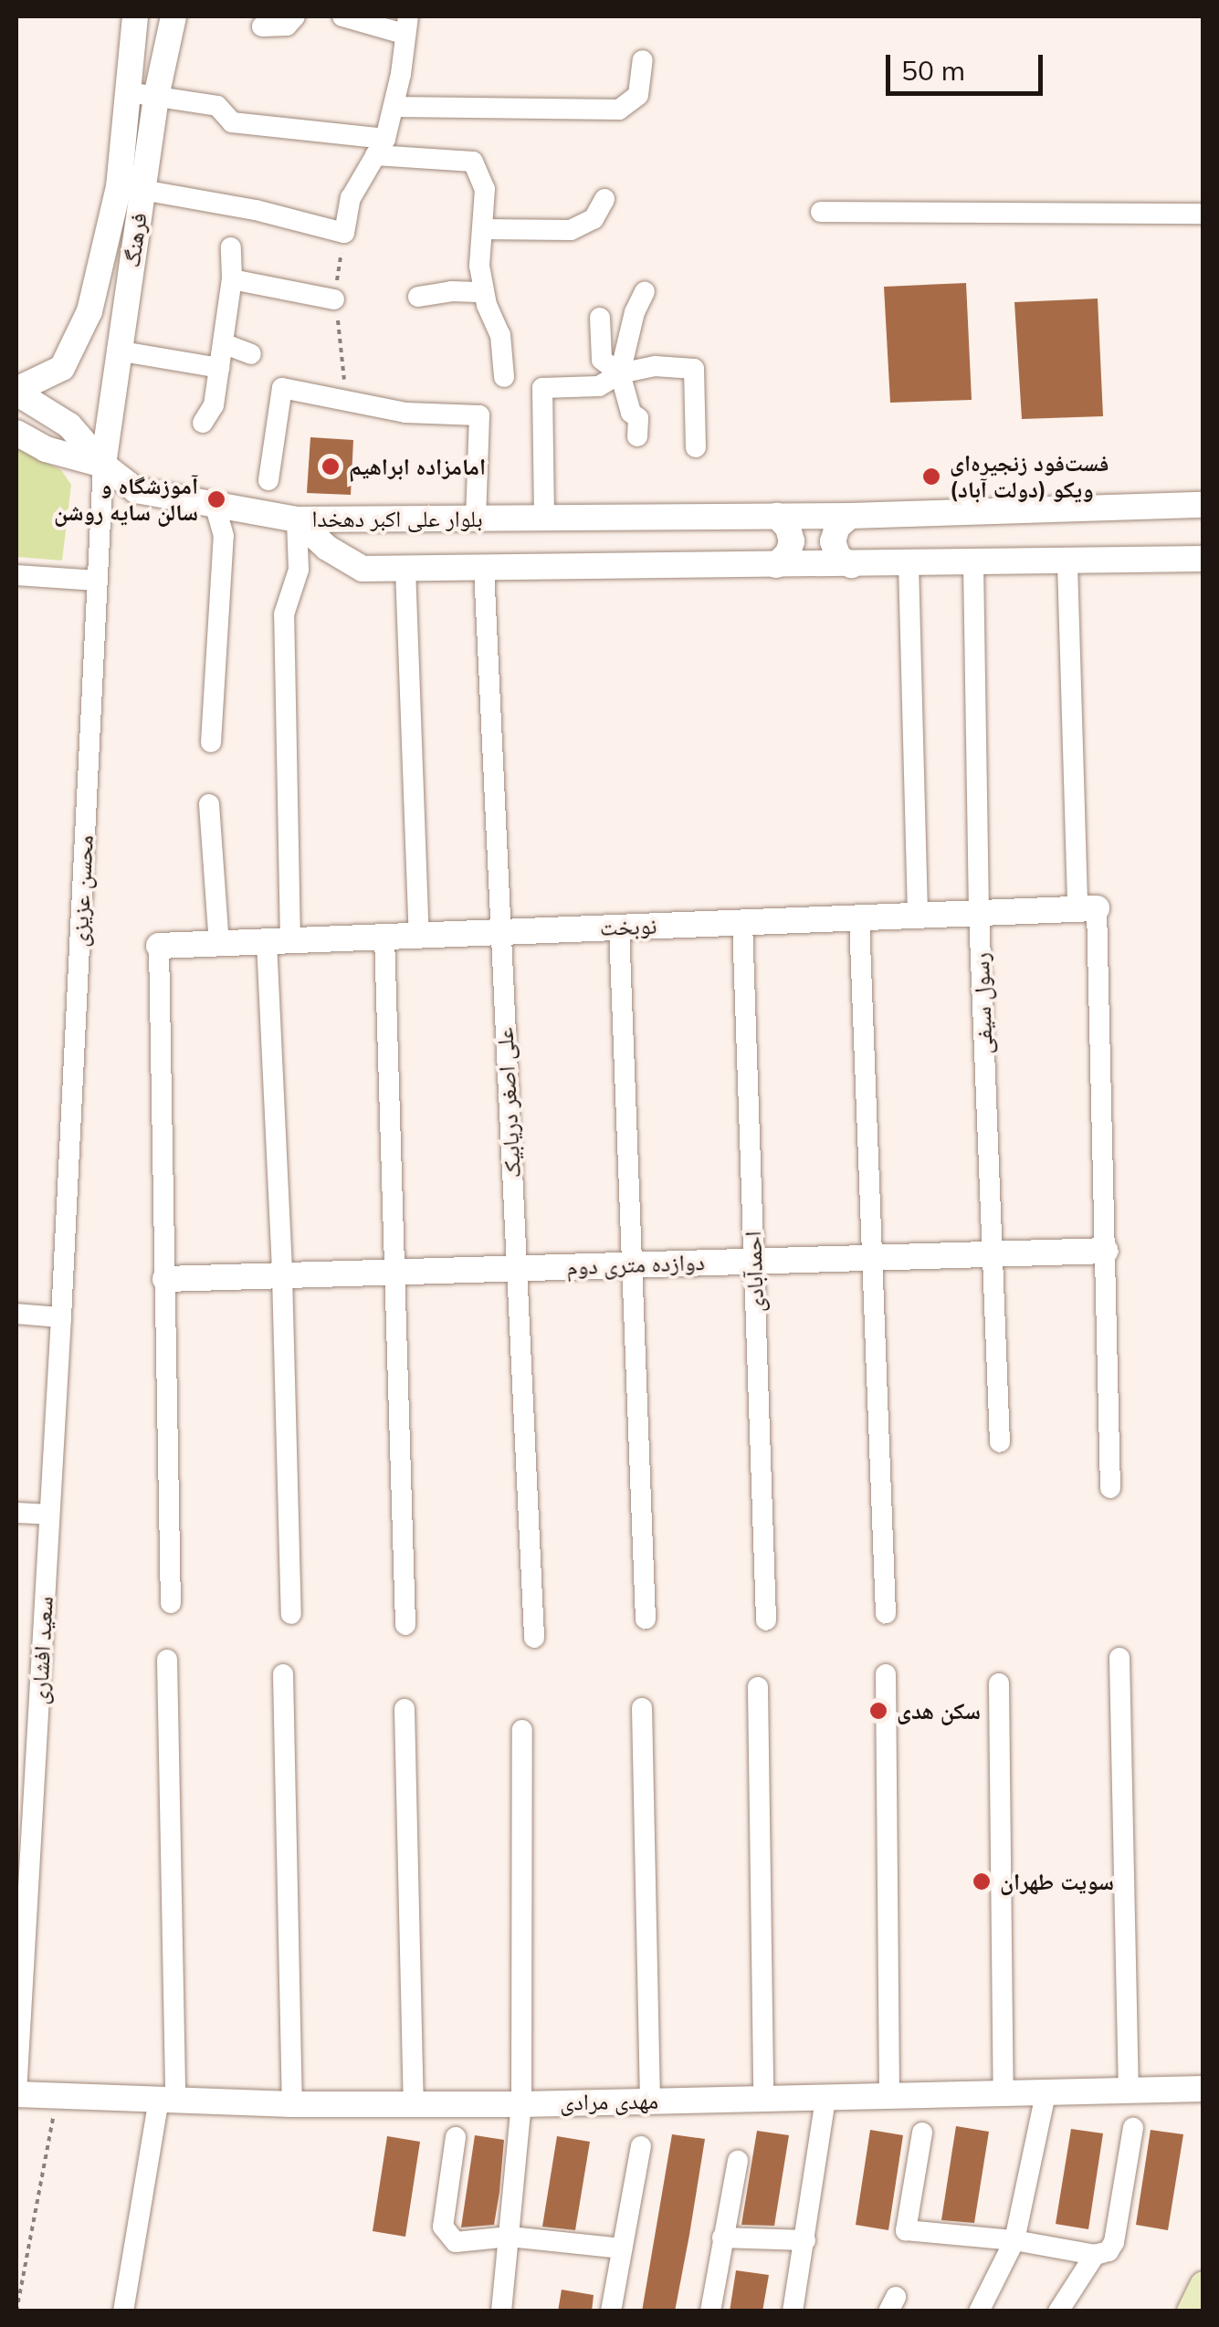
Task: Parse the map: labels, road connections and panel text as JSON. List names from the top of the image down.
{
  "streets": {
    "street": [
      "فرهنگ",
      "بلوار علی اکبر دهخدا",
      "محسن عزیزی",
      "نوبخت",
      "رسول سیفی",
      "علی اصغر دریابیک",
      "دوازده متری دوم",
      "احمدآبادی",
      "سعید افشاری",
      "مهدی مرادی"
    ]
  },
  "crossings": [
    ["فرهنگ", "محسن عزیزی"],
    ["بلوار علی اکبر دهخدا", "رسول سیفی"],
    ["بلوار علی اکبر دهخدا", "علی اصغر دریابیک"],
    ["محسن عزیزی", "سعید افشاری"],
    ["نوبخت", "رسول سیفی"],
    ["نوبخت", "علی اصغر دریابیک"],
    ["نوبخت", "احمدآبادی"],
    ["رسول سیفی", "دوازده متری دوم"],
    ["علی اصغر دریابیک", "دوازده متری دوم"],
    ["دوازده متری دوم", "احمدآبادی"],
    ["سعید افشاری", "مهدی مرادی"]
  ],
  "places": [
    "امامزاده ابراهیم",
    "فست‌فود زنجیره‌ای ویکو (دولت آباد)",
    "آموزشگاه و سالن سایه روشن",
    "سكن هدى",
    "سويت طهران"
  ],
  "scale_bar": "50 m"
}
